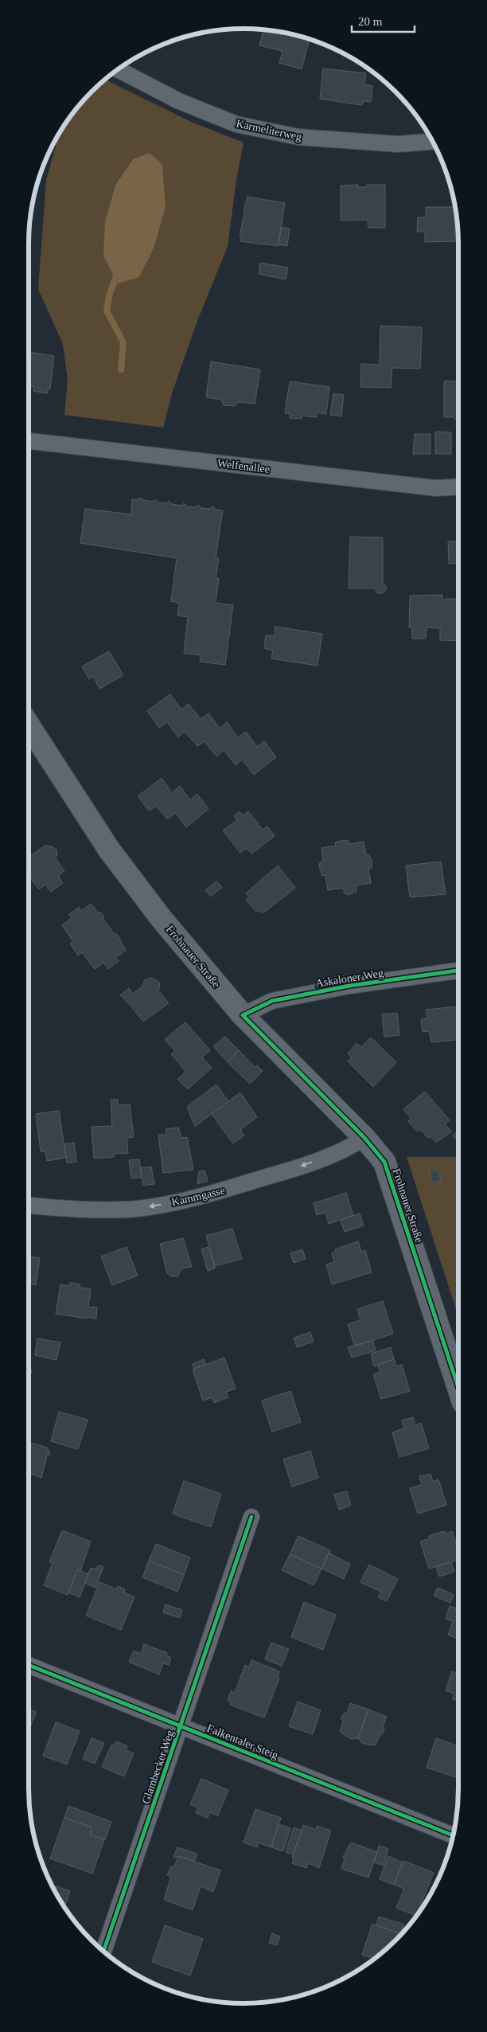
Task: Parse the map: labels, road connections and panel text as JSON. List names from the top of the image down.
{
  "streets": {
    "street": [
      "Karmeliterweg",
      "Welfenallee",
      "Frohnauer Straße",
      "Askaloner Weg",
      "Kammgasse",
      "Falkentaler Steig",
      "Glambecker Weg"
    ]
  },
  "crossings": [
    ["Frohnauer Straße", "Askaloner Weg"],
    ["Frohnauer Straße", "Kammgasse"],
    ["Falkentaler Steig", "Glambecker Weg"]
  ],
  "one_way": ["Kammgasse"],
  "scale_bar": "20 m"
}
